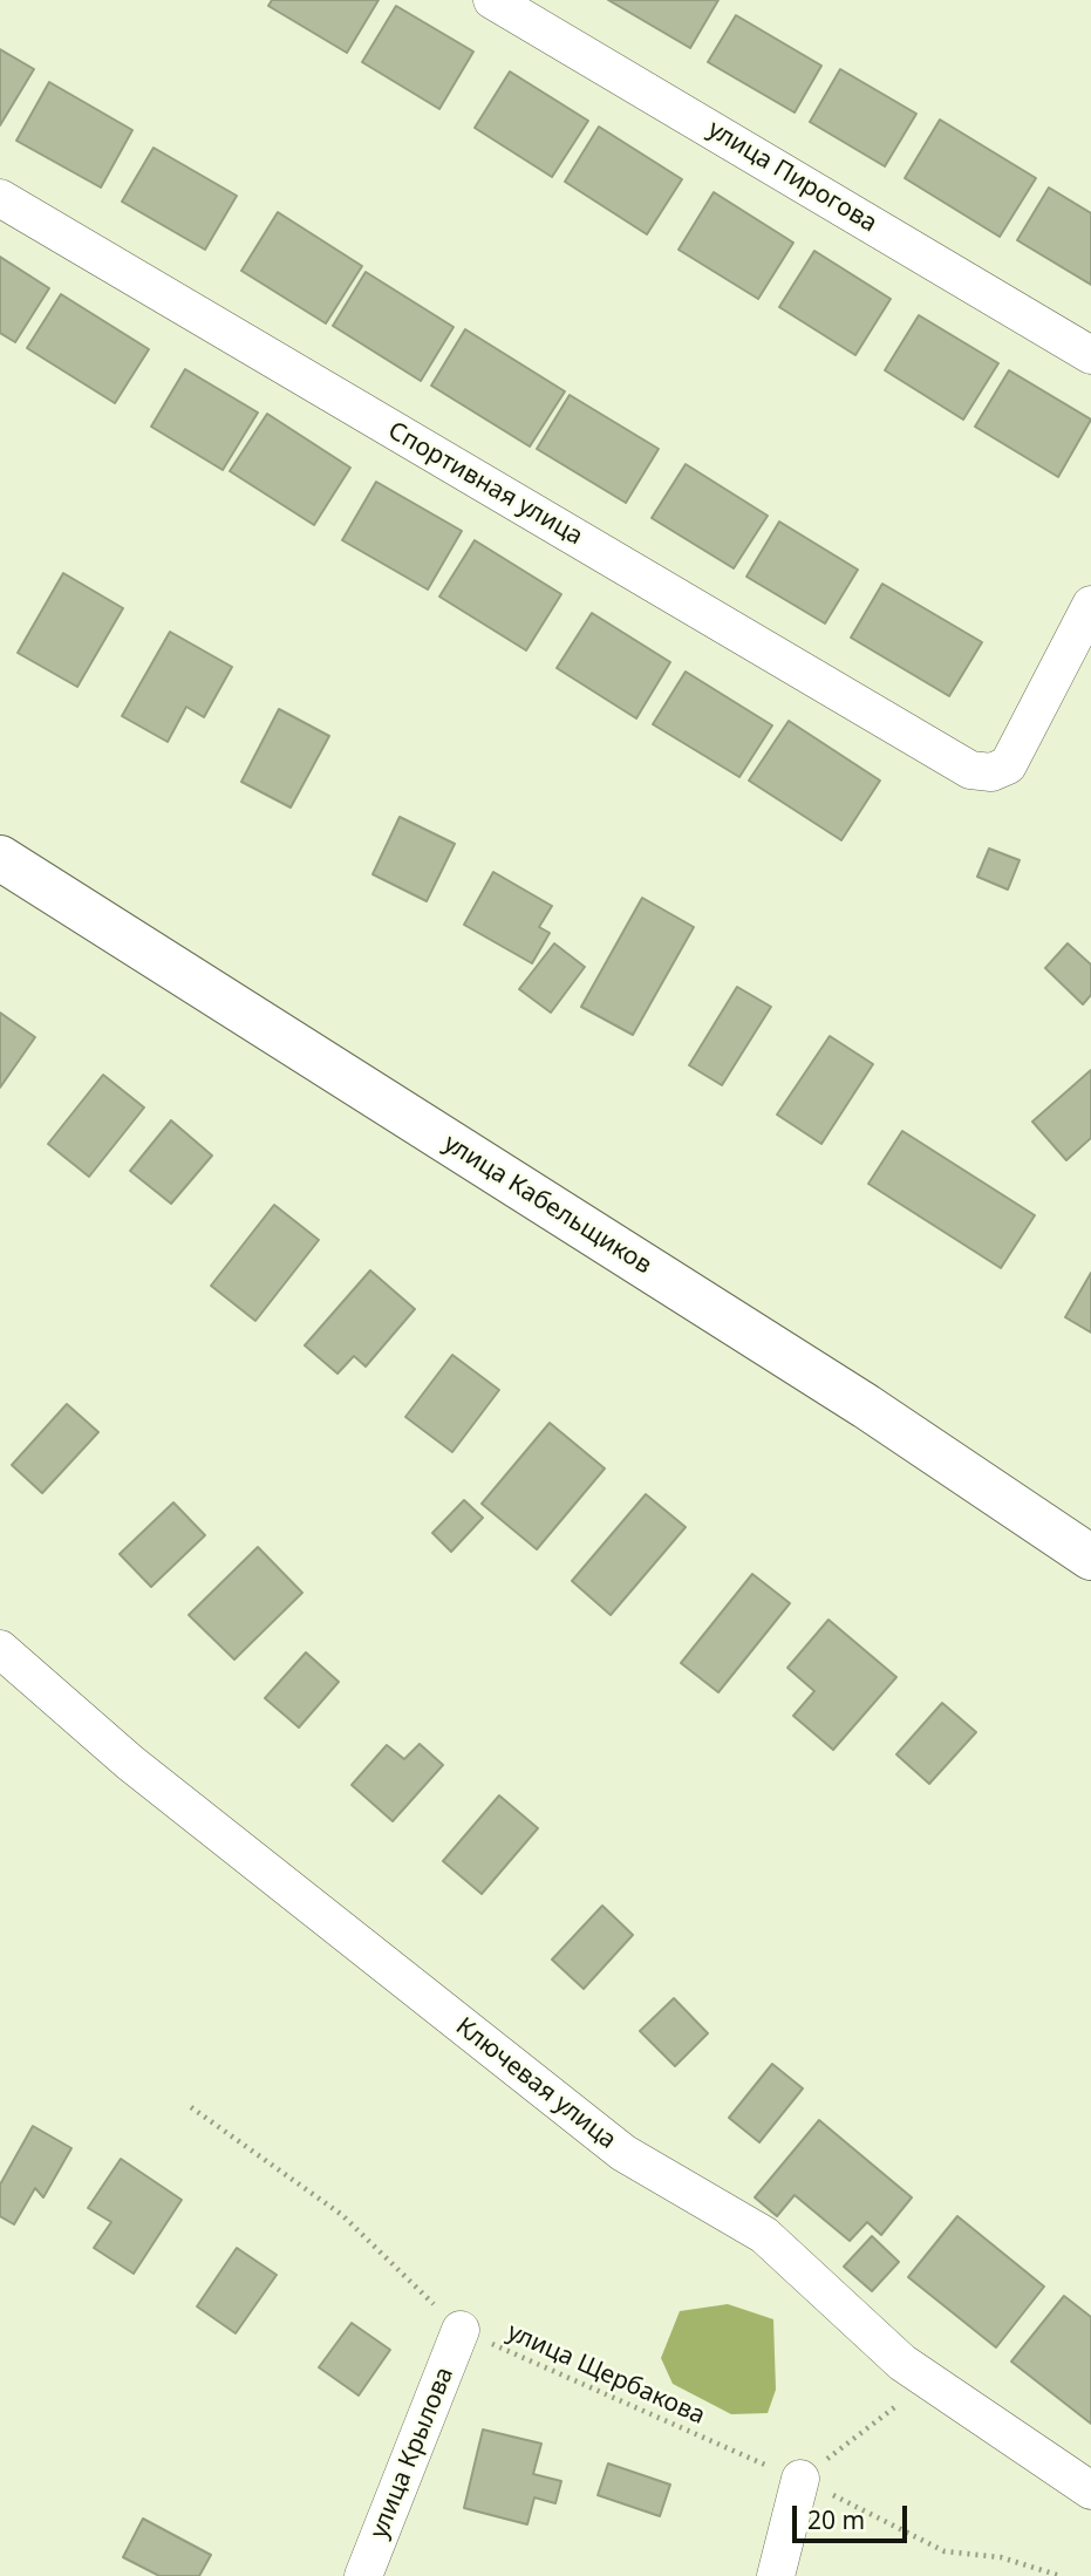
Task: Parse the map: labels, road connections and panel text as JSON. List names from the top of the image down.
{
  "streets": {
    "street": [
      "улица Пирогова",
      "Спортивная улица",
      "улица Кабельщиков",
      "Ключевая улица",
      "улица Крылова"
    ],
    "path": ["улица Щербакова"]
  },
  "crossings": [
    ["улица Щербакова", "улица Крылова"]
  ],
  "scale_bar": "20 m"
}
